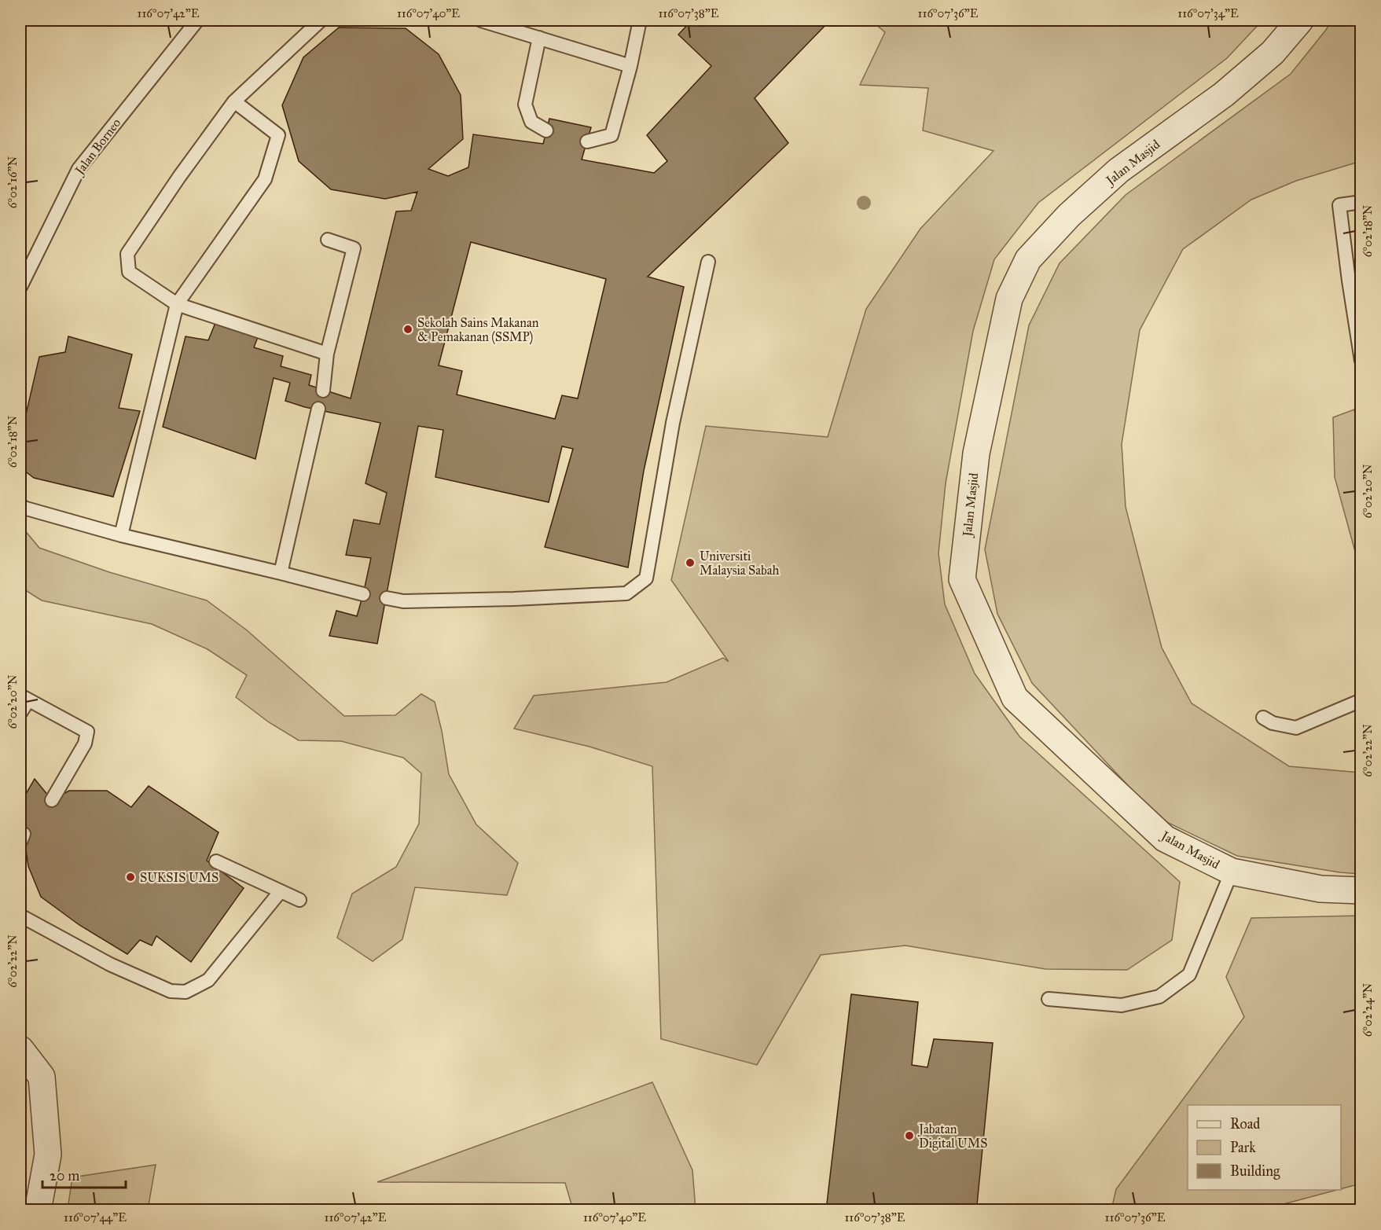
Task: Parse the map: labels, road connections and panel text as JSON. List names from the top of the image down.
{
  "streets": {
    "street": ["Jalan Masjid"],
    "lane": ["Jalan Borneo"]
  },
  "places": [
    "Sekolah Sains Makanan & Pemakanan (SSMP)",
    "Universiti Malaysia Sabah",
    "SUKSIS UMS",
    "Jabatan Digital UMS"
  ],
  "legend": ["Road", "Park", "Building"],
  "scale_bar": "20 m",
  "coordinates": [
    "116°07'42\"E",
    "116°07'40\"E",
    "116°07'38\"E",
    "116°07'36\"E",
    "116°07'34\"E",
    "6°02'16\"N",
    "6°02'18\"N",
    "6°02'20\"N",
    "6°02'22\"N",
    "6°02'24\"N",
    "116°07'44\"E"
  ]
}
